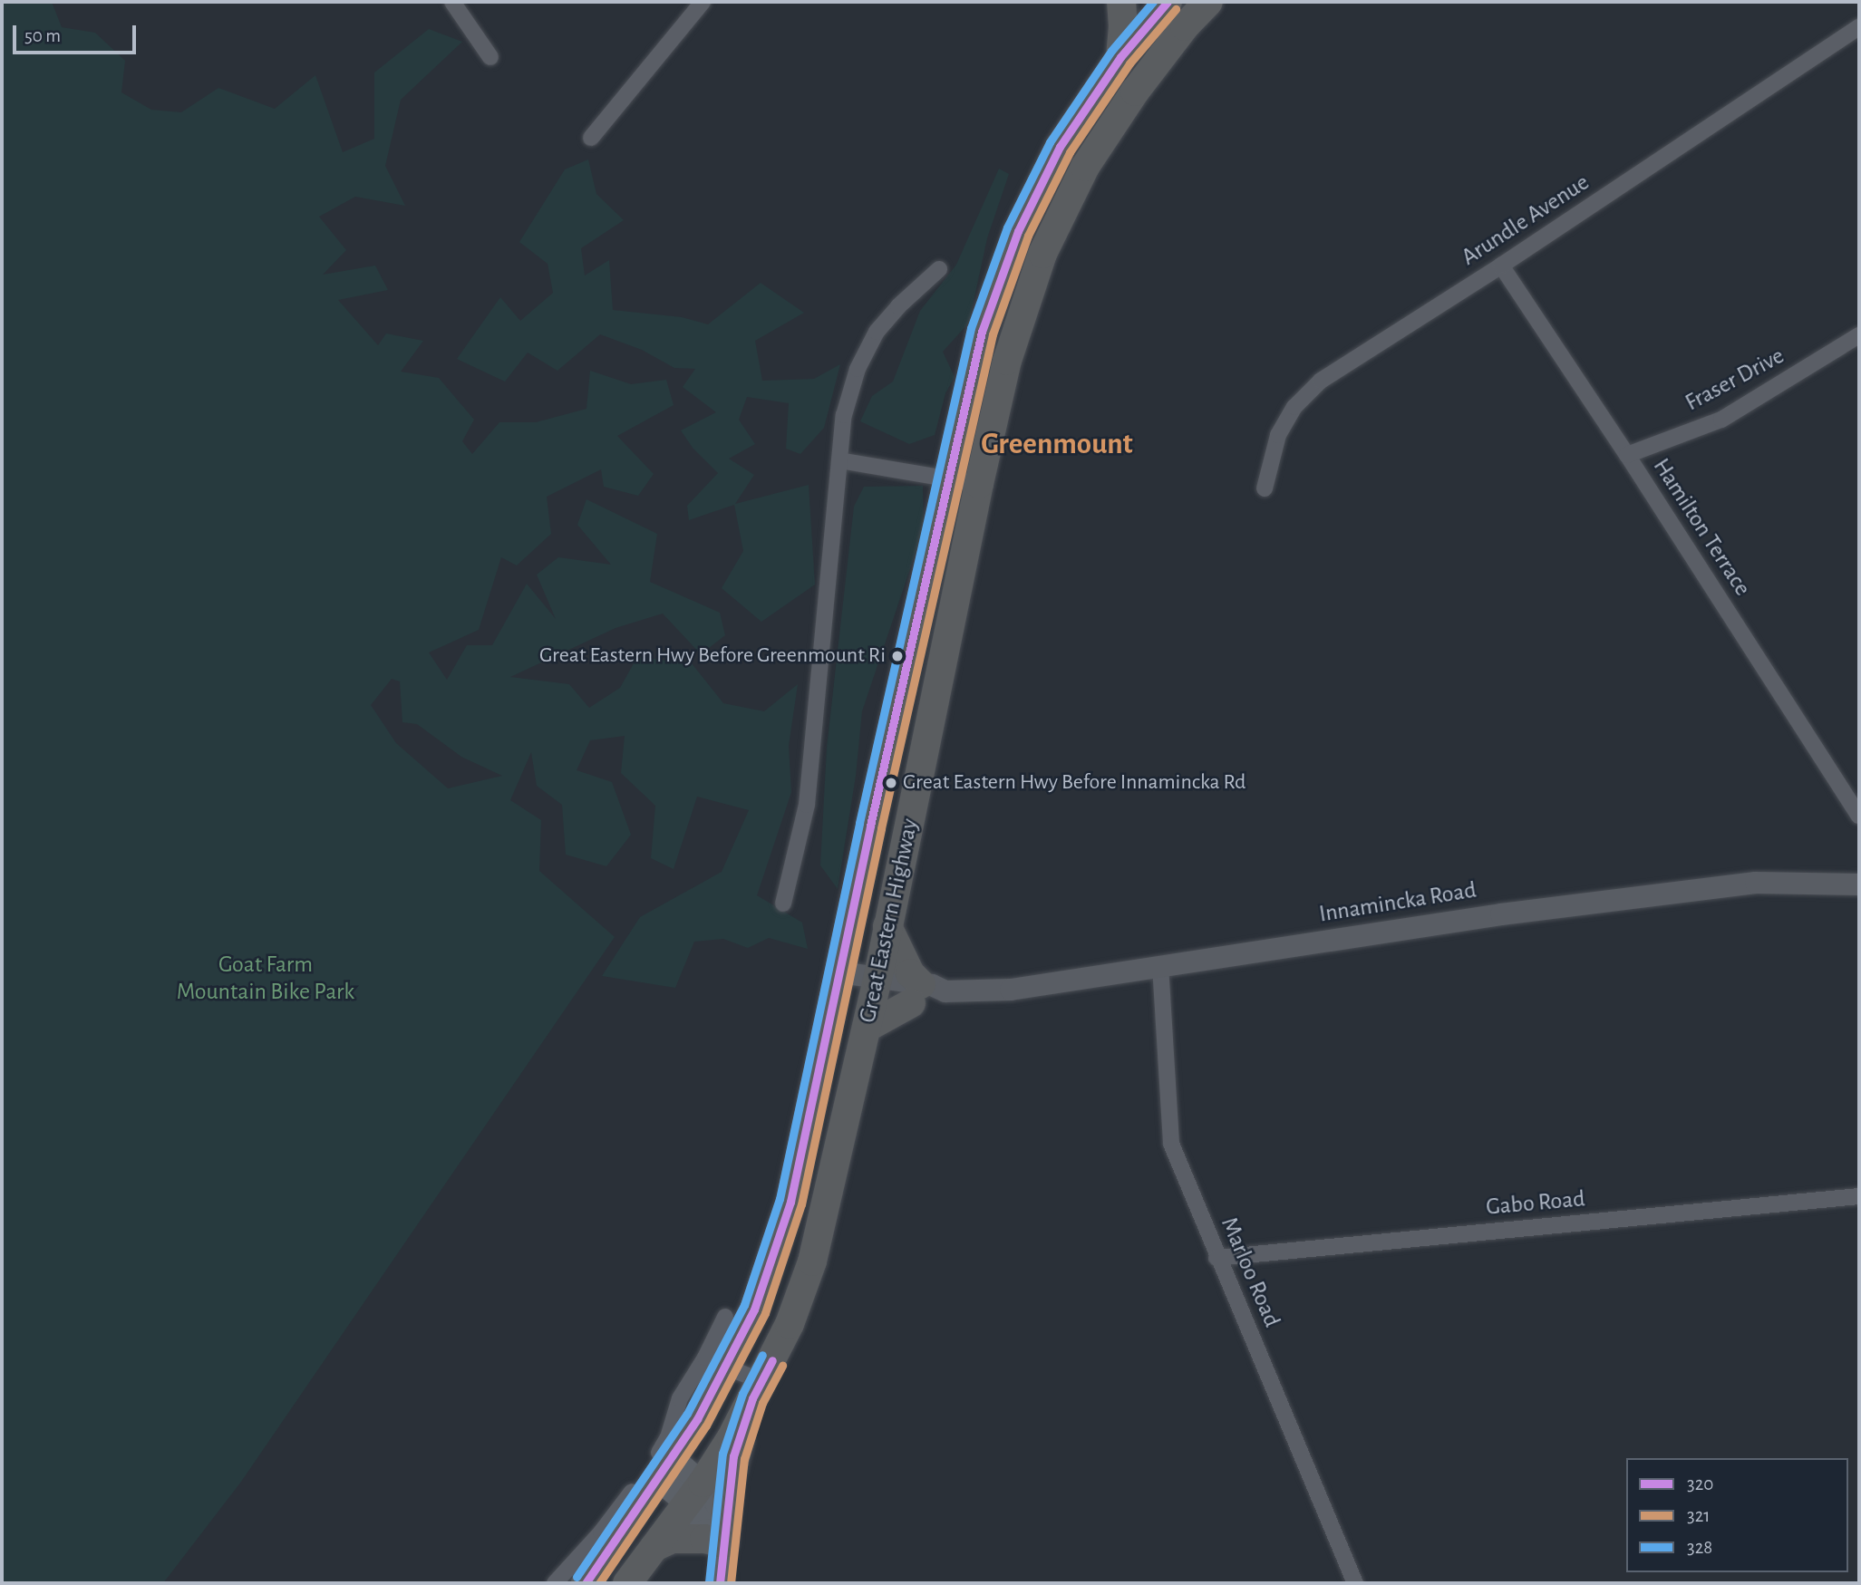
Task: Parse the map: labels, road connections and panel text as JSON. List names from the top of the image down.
{
  "streets": {
    "highway": ["Great Eastern Highway"],
    "main road": ["Innamincka Road"],
    "street": [
      "Arundle Avenue",
      "Fraser Drive",
      "Hamilton Terrace",
      "Gabo Road",
      "Marloo Road"
    ]
  },
  "crossings": [
    ["Arundle Avenue", "Hamilton Terrace"],
    ["Fraser Drive", "Hamilton Terrace"],
    ["Innamincka Road", "Great Eastern Highway"],
    ["Innamincka Road", "Marloo Road"],
    ["Gabo Road", "Marloo Road"]
  ],
  "districts": ["Greenmount"],
  "parks": ["Goat Farm Mountain Bike Park"],
  "places": ["Great Eastern Hwy Before Greenmount Ri", "Great Eastern Hwy Before Innamincka Rd"],
  "lines": ["transit line 320", "transit line 328", "transit line 321"],
  "legend": ["320", "321", "328"],
  "scale_bar": "50 m"
}
